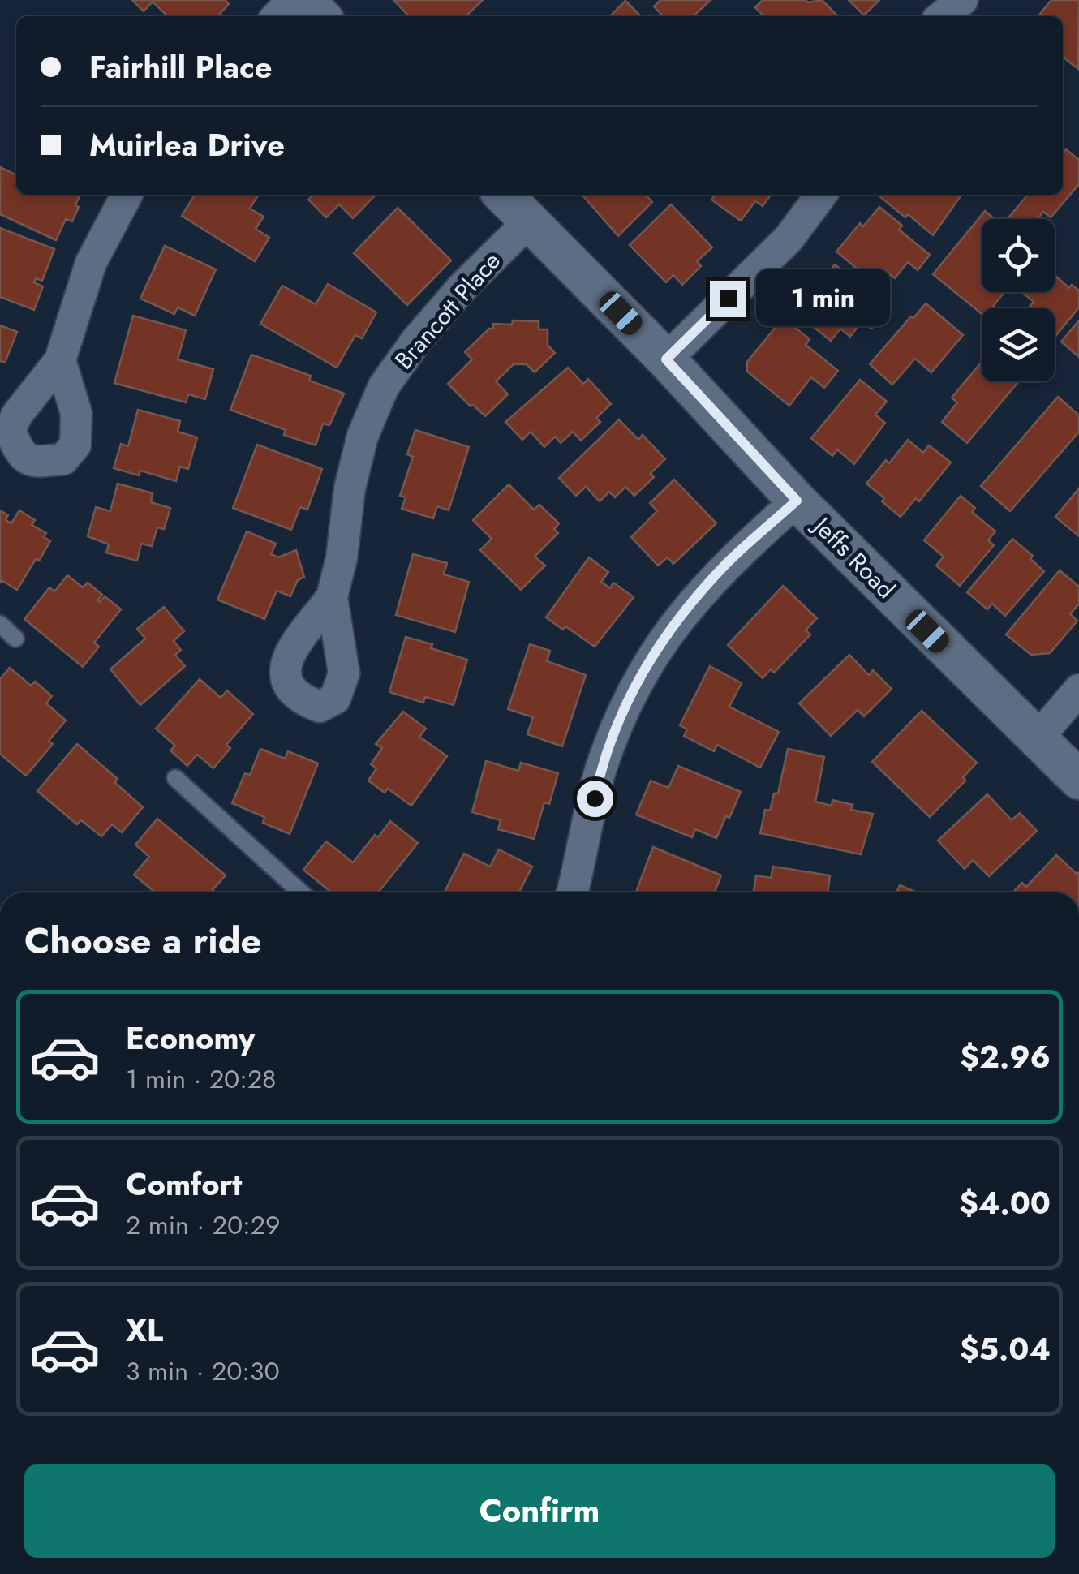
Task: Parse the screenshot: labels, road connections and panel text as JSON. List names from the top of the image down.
{
  "streets": {
    "street": ["Brancott Place", "Jeffs Road"]
  },
  "crossings": [
    ["Brancott Place", "Jeffs Road"]
  ],
  "page": {
    "banner": ["Fairhill Place", "Muirlea Drive"],
    "bubble": "1 min",
    "heading": "Choose a ride",
    "list": [
      {
        "name": "Economy",
        "note": "1 min · 20:28",
        "value": "$2.96"
      },
      {
        "name": "Comfort",
        "note": "2 min · 20:29",
        "value": "$4.00"
      },
      {
        "name": "XL",
        "note": "3 min · 20:30",
        "value": "$5.04"
      }
    ],
    "buttons": "Confirm"
  }
}
